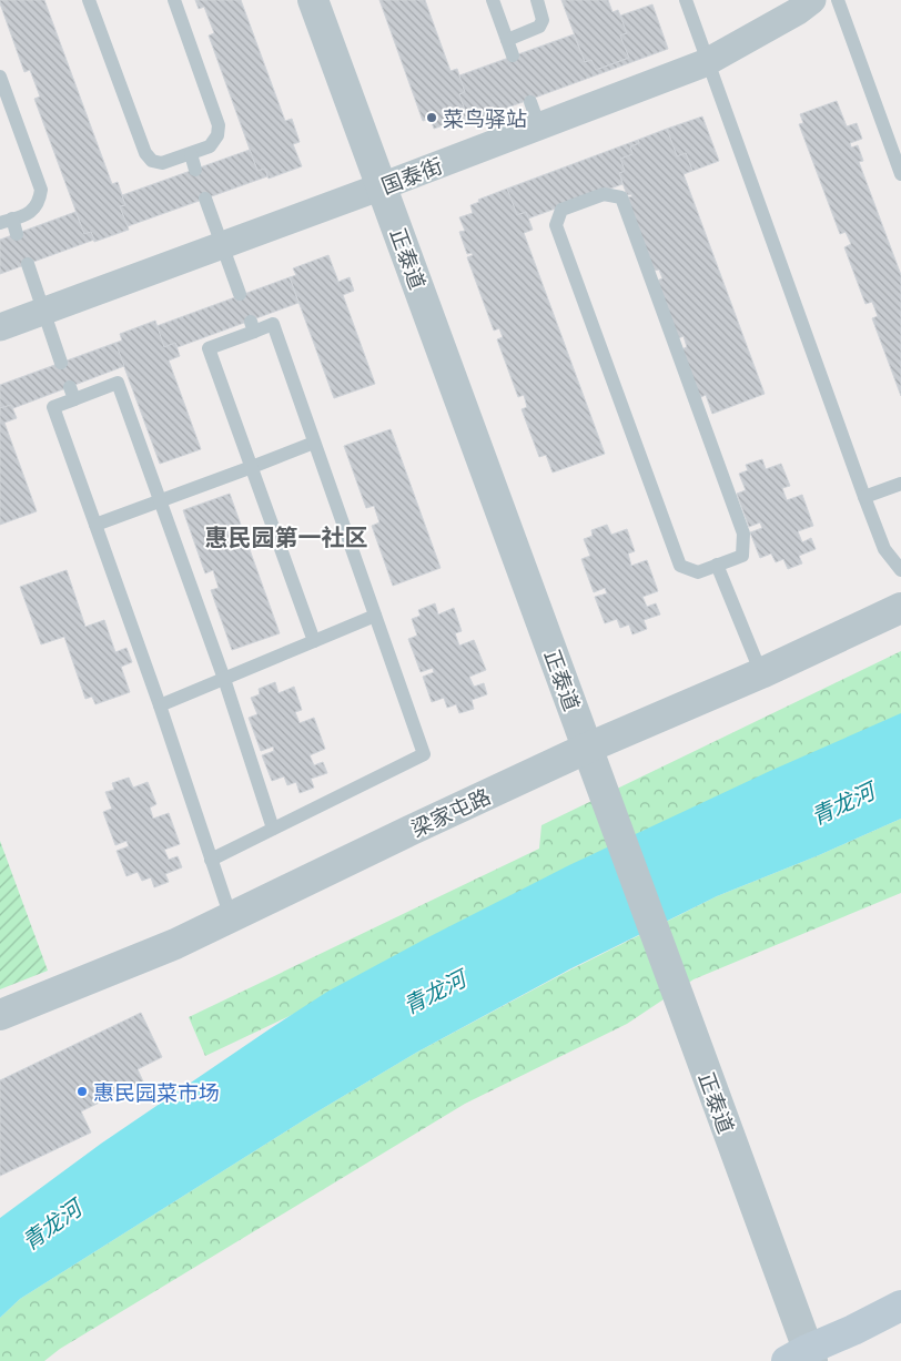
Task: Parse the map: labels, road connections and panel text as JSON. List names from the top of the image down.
{
  "streets": {
    "street": ["国泰街", "正泰道", "梁家屯路"]
  },
  "crossings": [
    ["国泰街", "正泰道"],
    ["正泰道", "梁家屯路"]
  ],
  "districts": ["惠民园第一社区"],
  "water": ["青龙河"],
  "places": ["菜鸟驿站", "惠民园菜市场"]
}
